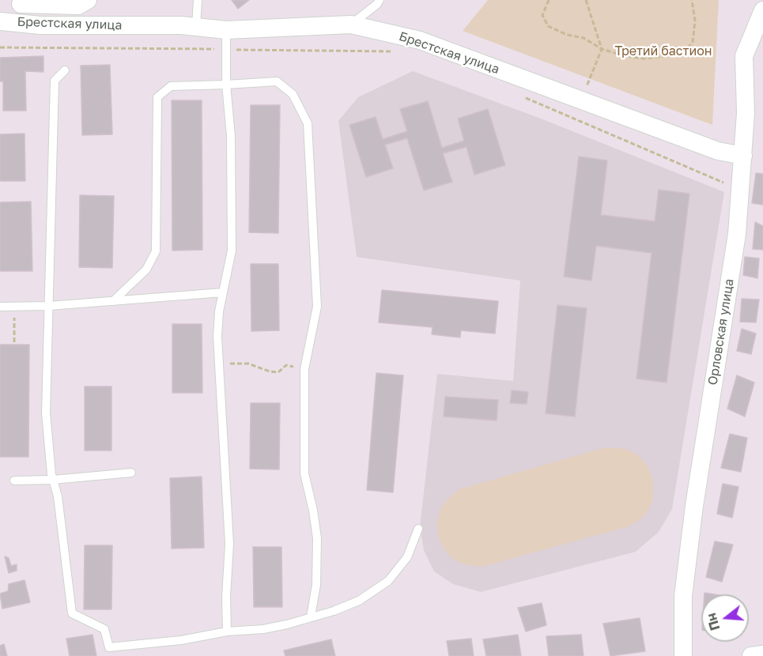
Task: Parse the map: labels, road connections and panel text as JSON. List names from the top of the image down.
{
  "streets": {
    "street": ["Брестская улица", "Орловская улица"]
  },
  "crossings": [
    ["Брестская улица", "Орловская улица"]
  ],
  "parks": ["Третий бастион"],
  "north": "left"
}
